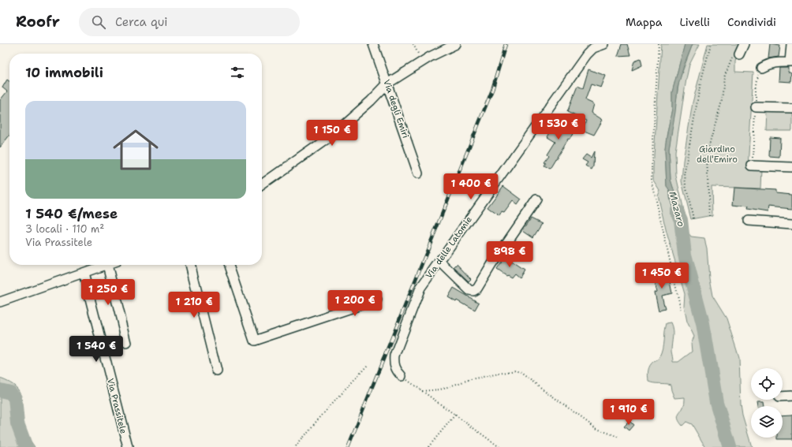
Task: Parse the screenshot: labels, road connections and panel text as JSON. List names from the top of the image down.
{
  "streets": {
    "street": ["Via degli Emiri", "Via delle Latomie", "Via Prassitele"]
  },
  "water": ["Mazaro"],
  "parks": ["Giardino dell'Emiro"],
  "page": {
    "header": "Roofr",
    "search": "Cerca qui",
    "nav": ["Mappa", "Livelli", "Condividi"],
    "heading": "10 immobili",
    "list": [
      {
        "name": "1 540 €/mese",
        "note": "3 locali · 110 m² · Via Prassitele"
      }
    ],
    "price": [
      "1 530 €",
      "1 150 €",
      "1 400 €",
      "898 €",
      "1 450 €",
      "1 250 €",
      "1 200 €",
      "1 210 €",
      "1 540 €",
      "1 910 €"
    ]
  }
}
